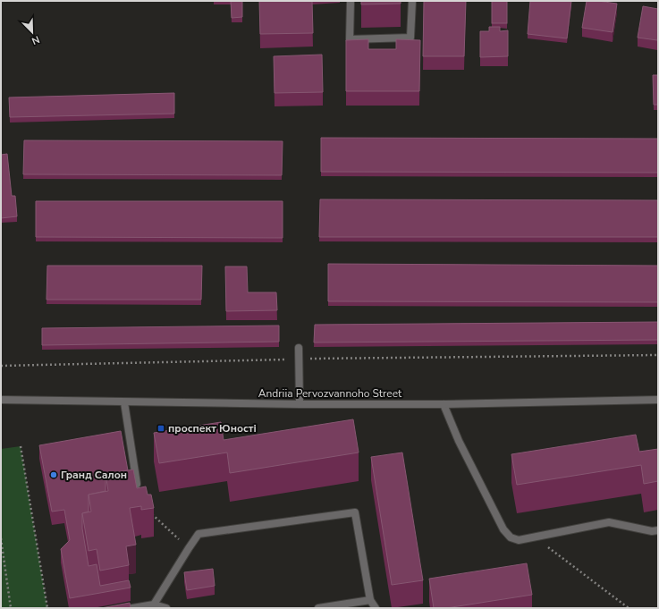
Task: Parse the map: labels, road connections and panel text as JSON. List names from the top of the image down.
{
  "streets": {
    "street": ["Andriia Pervozvannoho Street"]
  },
  "places": {
    "transit": ["проспект Юності"],
    "other": ["Гранд Салон"]
  },
  "north": "bottom right"
}
